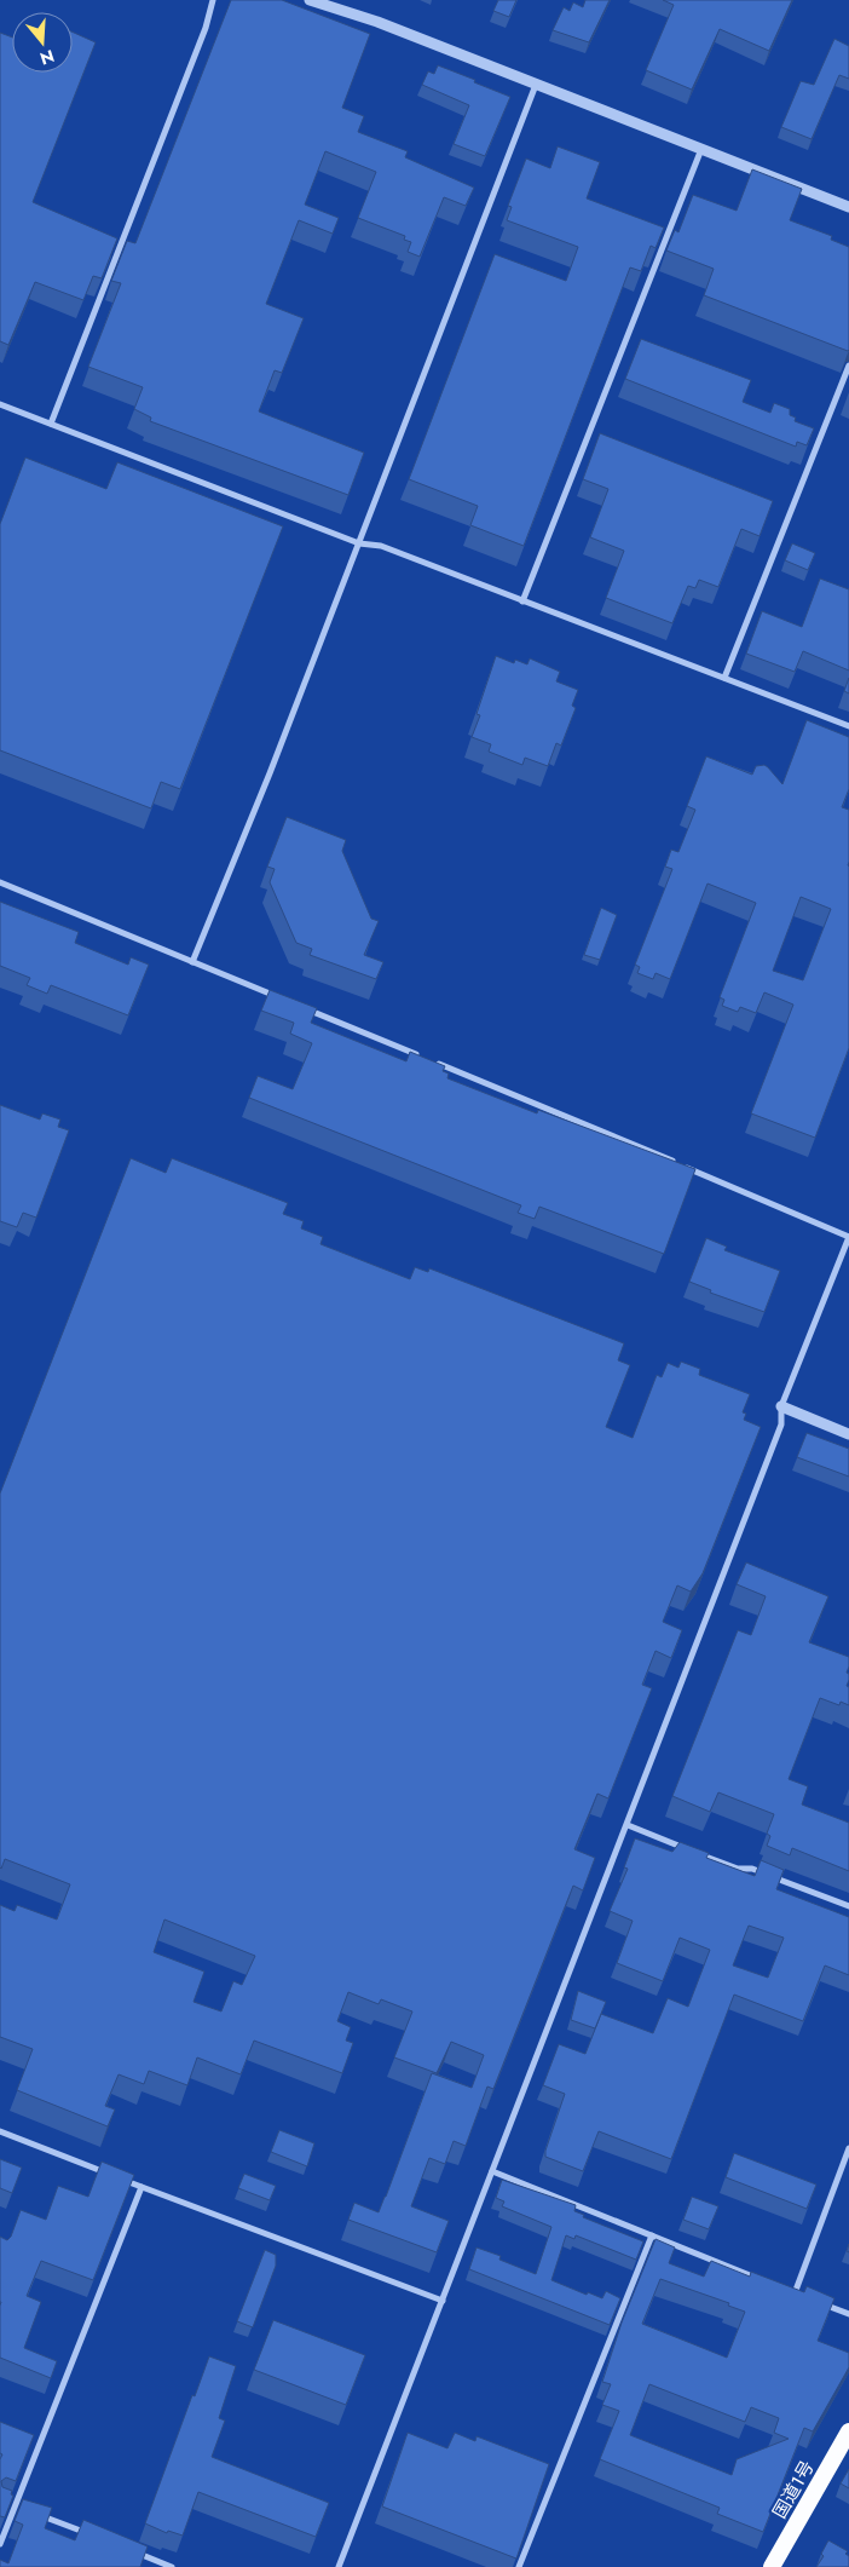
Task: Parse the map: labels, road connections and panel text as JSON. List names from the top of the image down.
{
  "streets": {
    "highway": ["国道1号"]
  },
  "north": "bottom"
}
